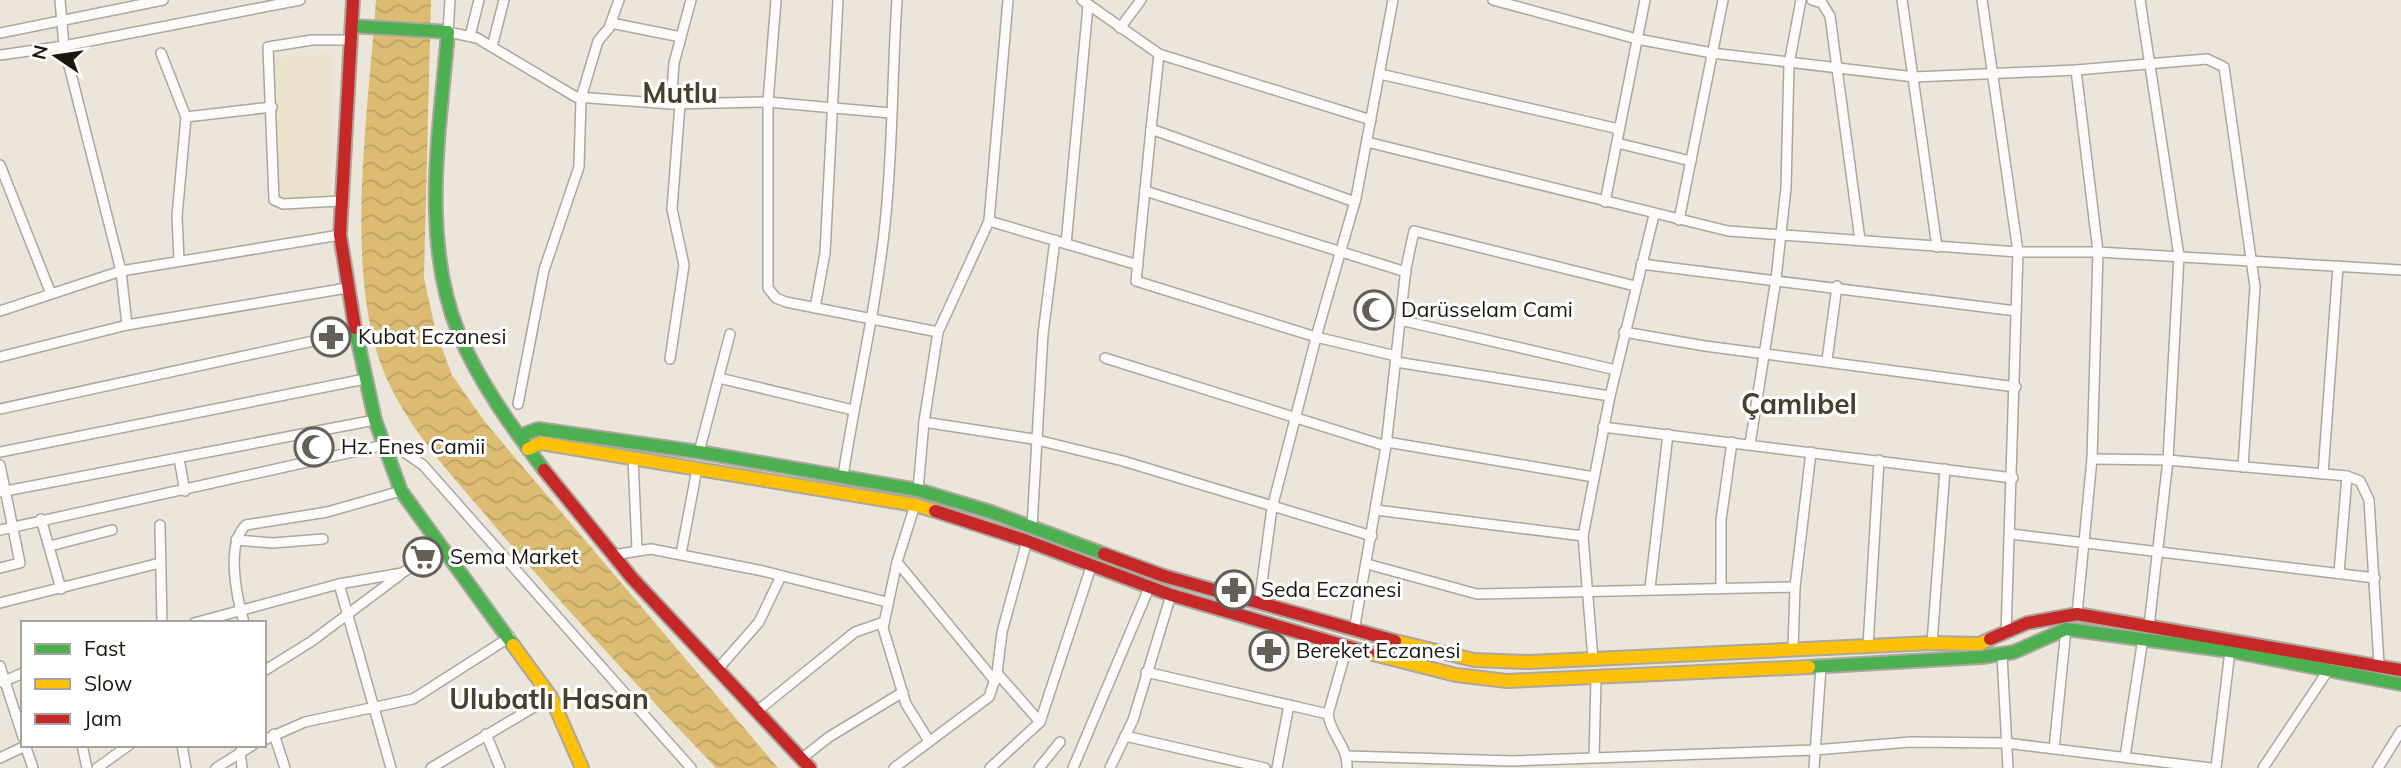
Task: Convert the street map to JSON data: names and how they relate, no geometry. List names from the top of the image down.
{
  "districts": ["Mutlu", "Çamlıbel", "Ulubatlı Hasan"],
  "places": {
    "mosque": ["Darüsselam Cami", "Hz. Enes Camii"],
    "pharmacy": ["Kubat Eczanesi", "Seda Eczanesi", "Bereket Eczanesi"],
    "supermarket": ["Sema Market"]
  },
  "legend": ["Fast", "Slow", "Jam"],
  "north": "left"
}
